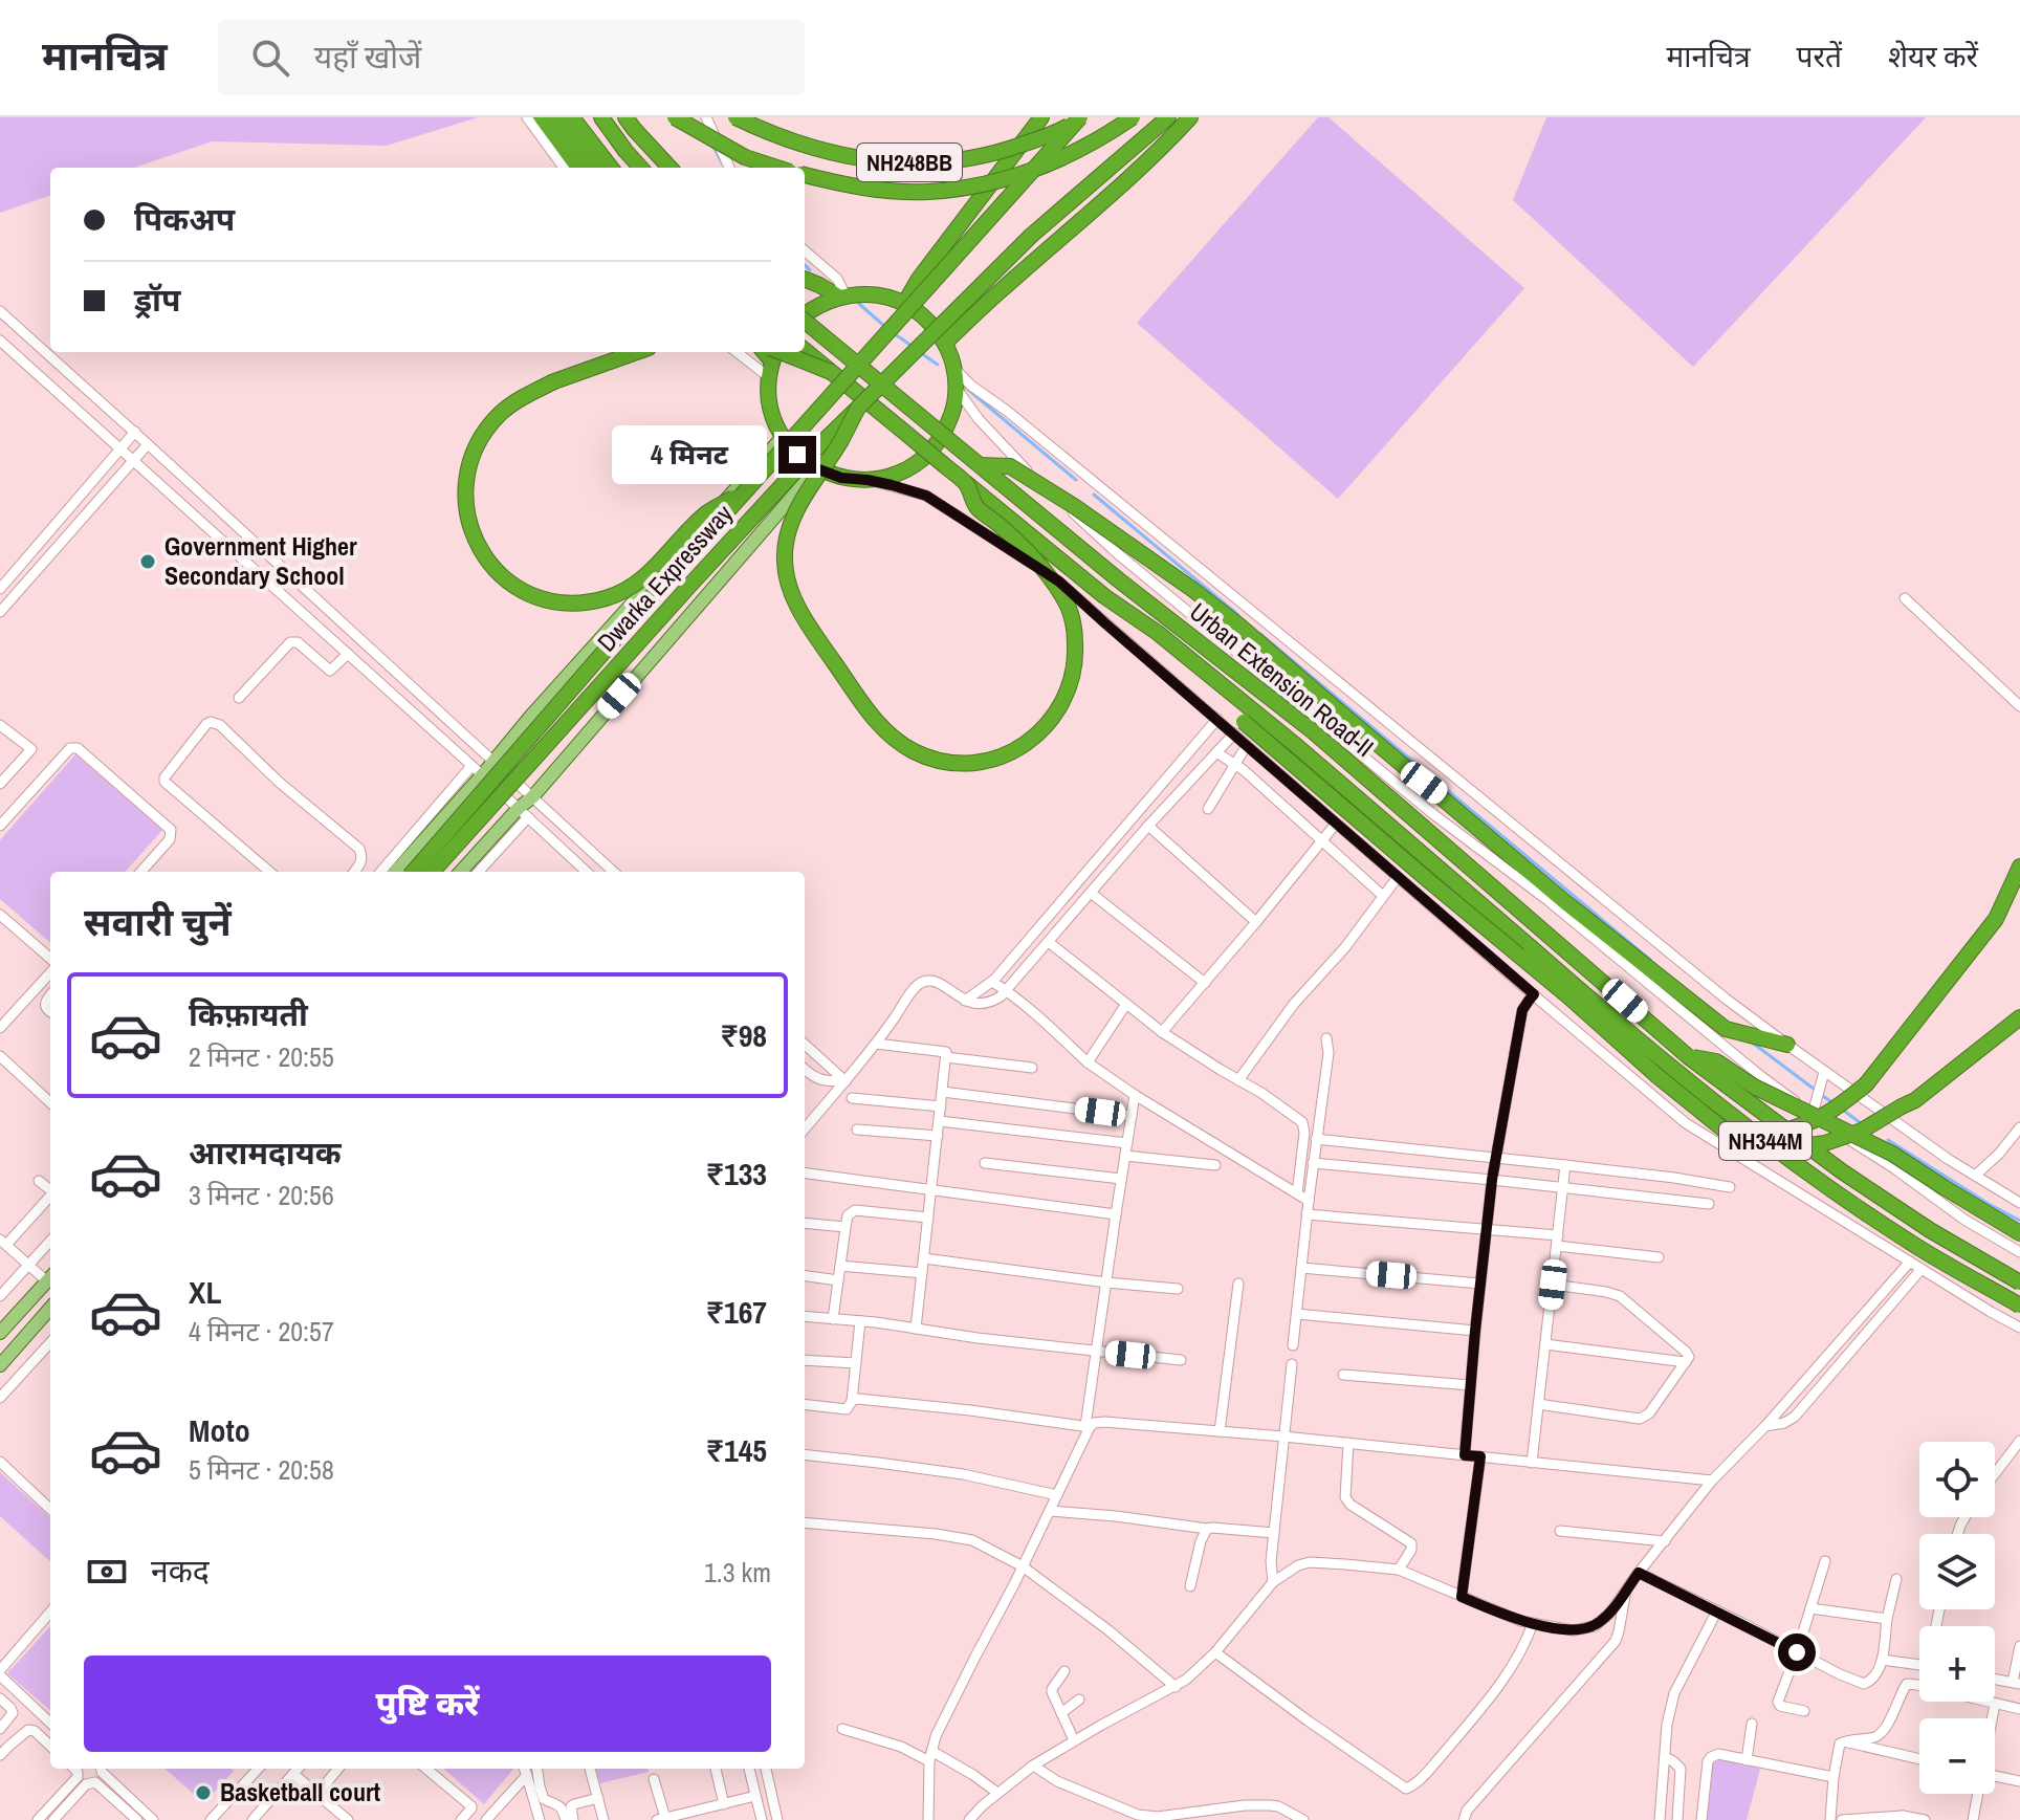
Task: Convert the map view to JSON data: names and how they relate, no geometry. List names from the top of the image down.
{
  "streets": {
    "highway": [
      "NH248BB",
      "Dwarka Expressway",
      "Urban Extension Road-II",
      "NH344M"
    ]
  },
  "places": ["Government Higher Secondary School", "Basketball court"],
  "page": {
    "header": "मानचित्र",
    "search": "यहाँ खोजें",
    "nav": ["मानचित्र", "परतें", "शेयर करें"],
    "banner": ["पिकअप", "ड्रॉप"],
    "bubble": "4 मिनट",
    "heading": "सवारी चुनें",
    "list": [
      {
        "name": "किफ़ायती",
        "note": "2 मिनट · 20:55",
        "value": "₹98"
      },
      {
        "name": "आरामदायक",
        "note": "3 मिनट · 20:56",
        "value": "₹133"
      },
      {
        "name": "XL",
        "note": "4 मिनट · 20:57",
        "value": "₹167"
      },
      {
        "name": "Moto",
        "note": "5 मिनट · 20:58",
        "value": "₹145"
      }
    ],
    "map_buttons": ["+", "−"],
    "pay": ["नकद", "1.3 km"],
    "buttons": "पुष्टि करें"
  }
}
